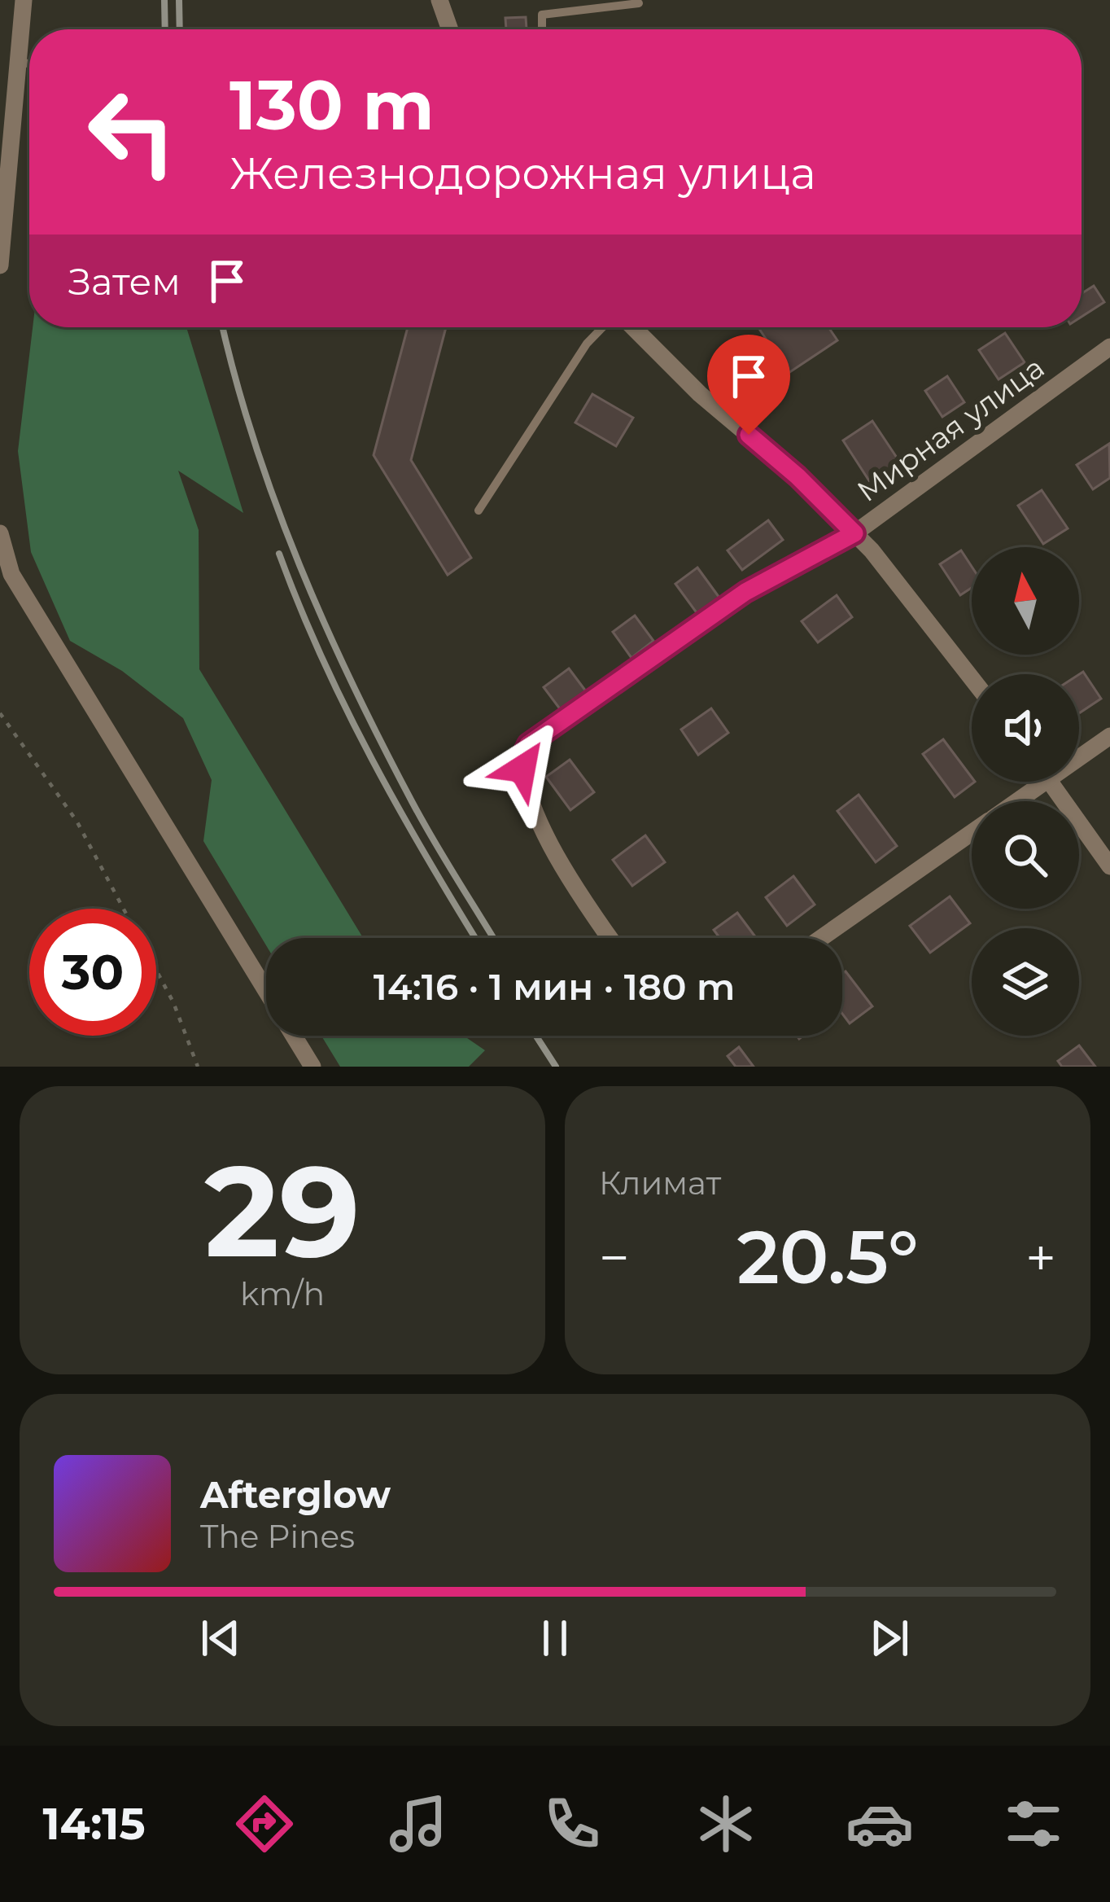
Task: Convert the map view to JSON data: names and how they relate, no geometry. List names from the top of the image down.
{
  "streets": {
    "street": ["Мирная улица"]
  },
  "north": "top",
  "page": {
    "turn": ["130 m", "Железнодорожная улица"],
    "then": "Затем",
    "limit": "30",
    "trip": "14:16 · 1 мин · 180 m",
    "tile": [
      ["29", "km/h"],
      "Климат"
    ],
    "heat": ["−", "20.5°", "+"],
    "song": ["Afterglow", "The Pines"],
    "tabs": "14:15"
  }
}
